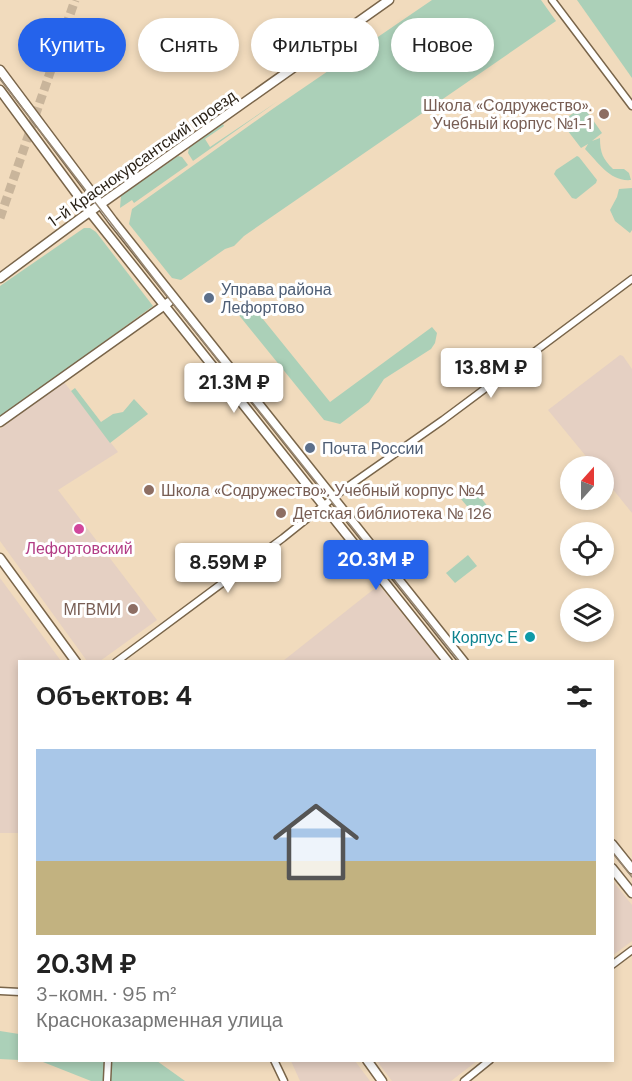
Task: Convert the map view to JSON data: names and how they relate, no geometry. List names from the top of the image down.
{
  "streets": {
    "main road": ["1-й Краснокурсантский проезд"]
  },
  "places": [
    "Школа «Содружество». Учебный корпус №1-1",
    "Управа района Лефортово",
    "Почта России",
    "Школа «Содружество». Учебный корпус №4",
    "Детская библиотека № 126",
    "Лефортовский",
    "МГВМИ",
    "Корпус Е"
  ],
  "north": "top",
  "page": {
    "chip": [
      "Купить",
      "Снять",
      "Фильтры",
      "Новое"
    ],
    "price": [
      "13.8M ₽",
      "21.3M ₽",
      "20.3M ₽",
      "8.59M ₽"
    ],
    "heading": "Объектов: 4",
    "list": [
      {
        "name": "20.3M ₽",
        "note": "3-комн. · 95 m² · Красноказарменная улица"
      }
    ]
  }
}
